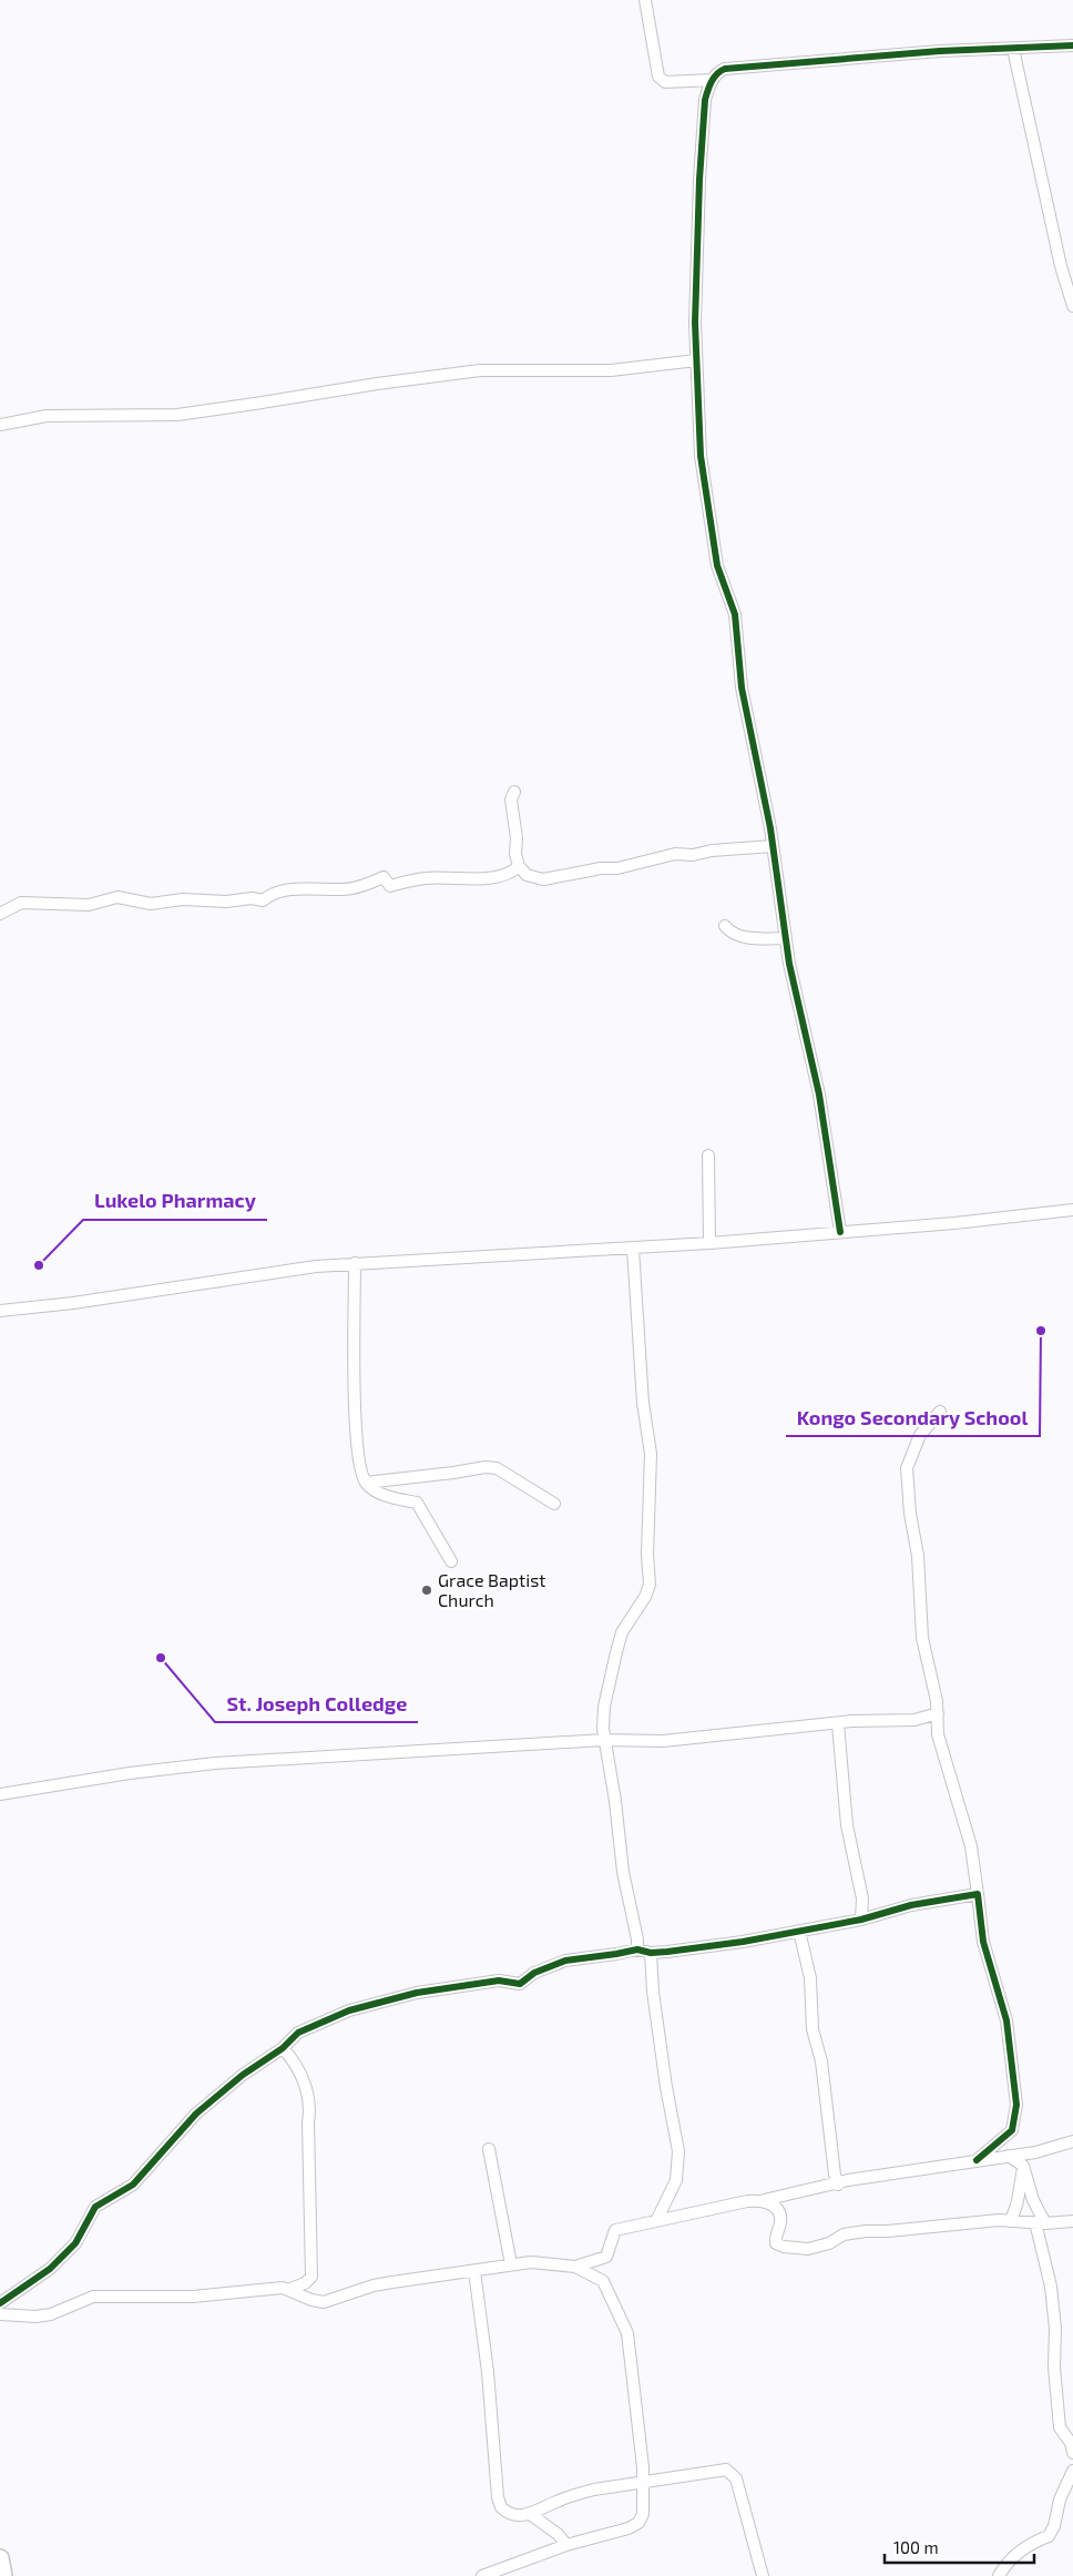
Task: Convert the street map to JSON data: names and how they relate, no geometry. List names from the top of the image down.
{
  "places": [
    "Lukelo Pharmacy",
    "Kongo Secondary School",
    "Grace Baptist Church",
    "St. Joseph Colledge"
  ],
  "scale_bar": "100 m"
}
